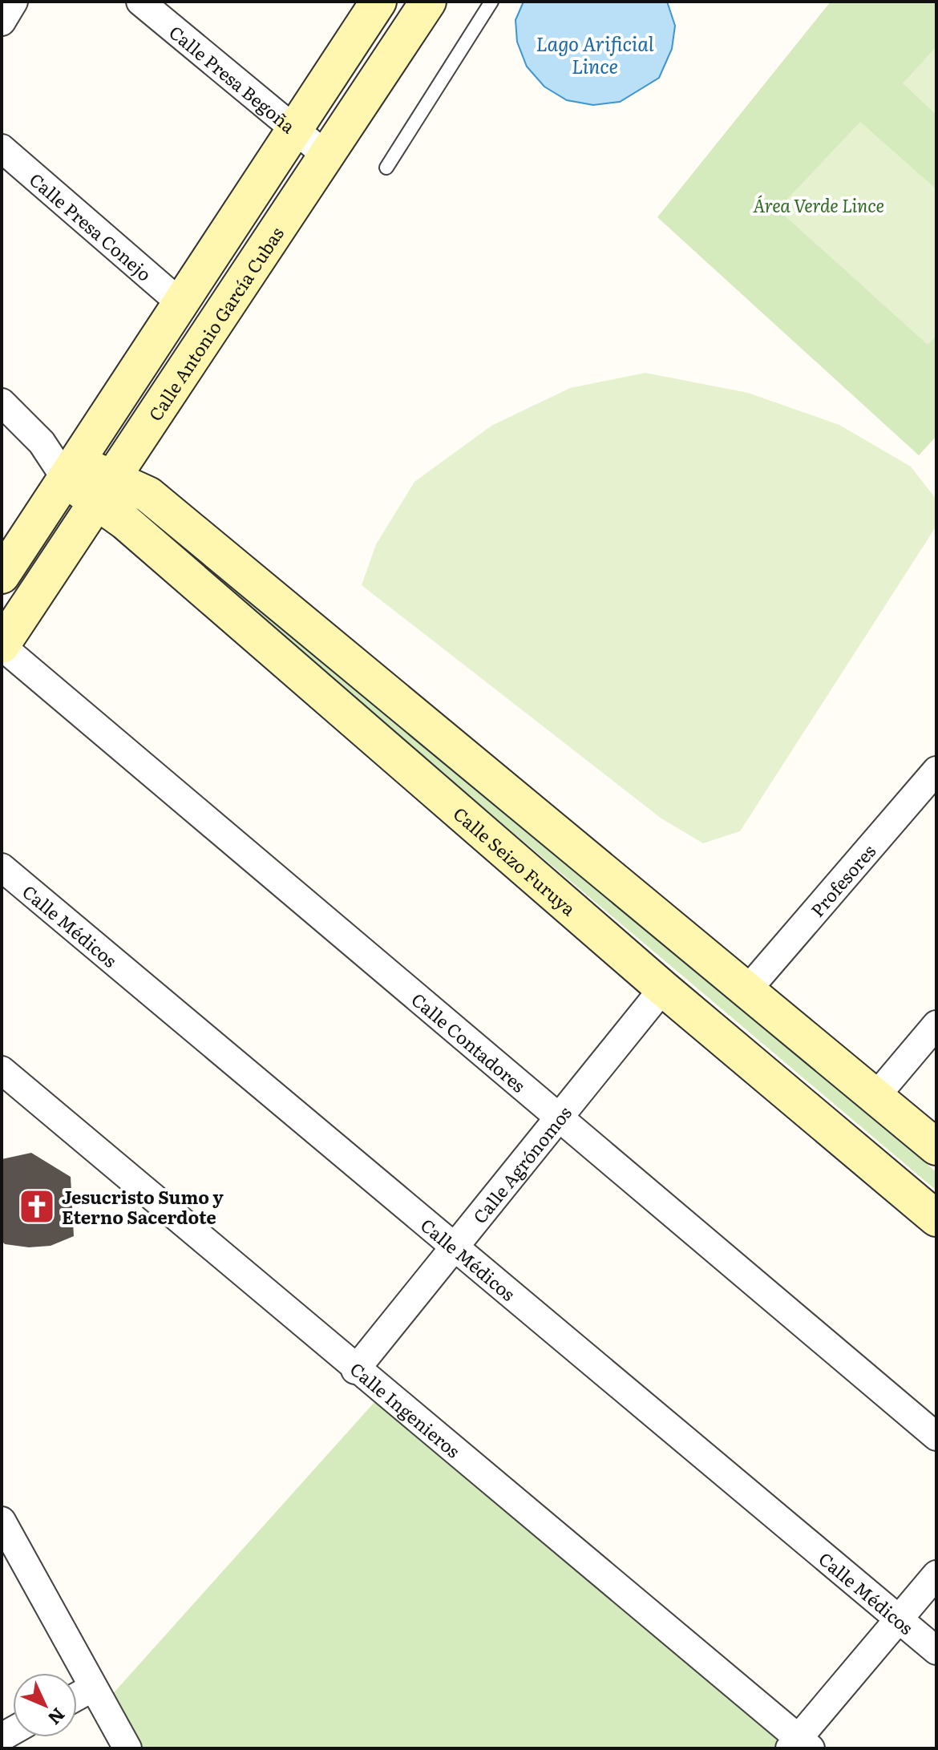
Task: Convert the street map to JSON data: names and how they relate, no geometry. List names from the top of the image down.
{
  "streets": {
    "street": [
      "Calle Presa Begoña",
      "Calle Presa Conejo",
      "Calle Antonio García Cubas",
      "Calle Seizo Furuya",
      "Profesores",
      "Calle Médicos",
      "Calle Contadores",
      "Calle Agrónomos",
      "Calle Ingenieros"
    ]
  },
  "crossings": [
    ["Calle Presa Begoña", "Calle Antonio García Cubas"],
    ["Calle Presa Conejo", "Calle Antonio García Cubas"],
    ["Calle Antonio García Cubas", "Calle Seizo Furuya"],
    ["Calle Antonio García Cubas", "Calle Contadores"],
    ["Calle Seizo Furuya", "Calle Agrónomos"],
    ["Calle Médicos", "Calle Agrónomos"],
    ["Calle Contadores", "Calle Agrónomos"],
    ["Calle Agrónomos", "Calle Ingenieros"]
  ],
  "water": ["Lago Arificial Lince"],
  "parks": ["Área Verde Lince"],
  "places": {
    "church": ["Jesucristo Sumo y Eterno Sacerdote"]
  },
  "north": "bottom right"
}
